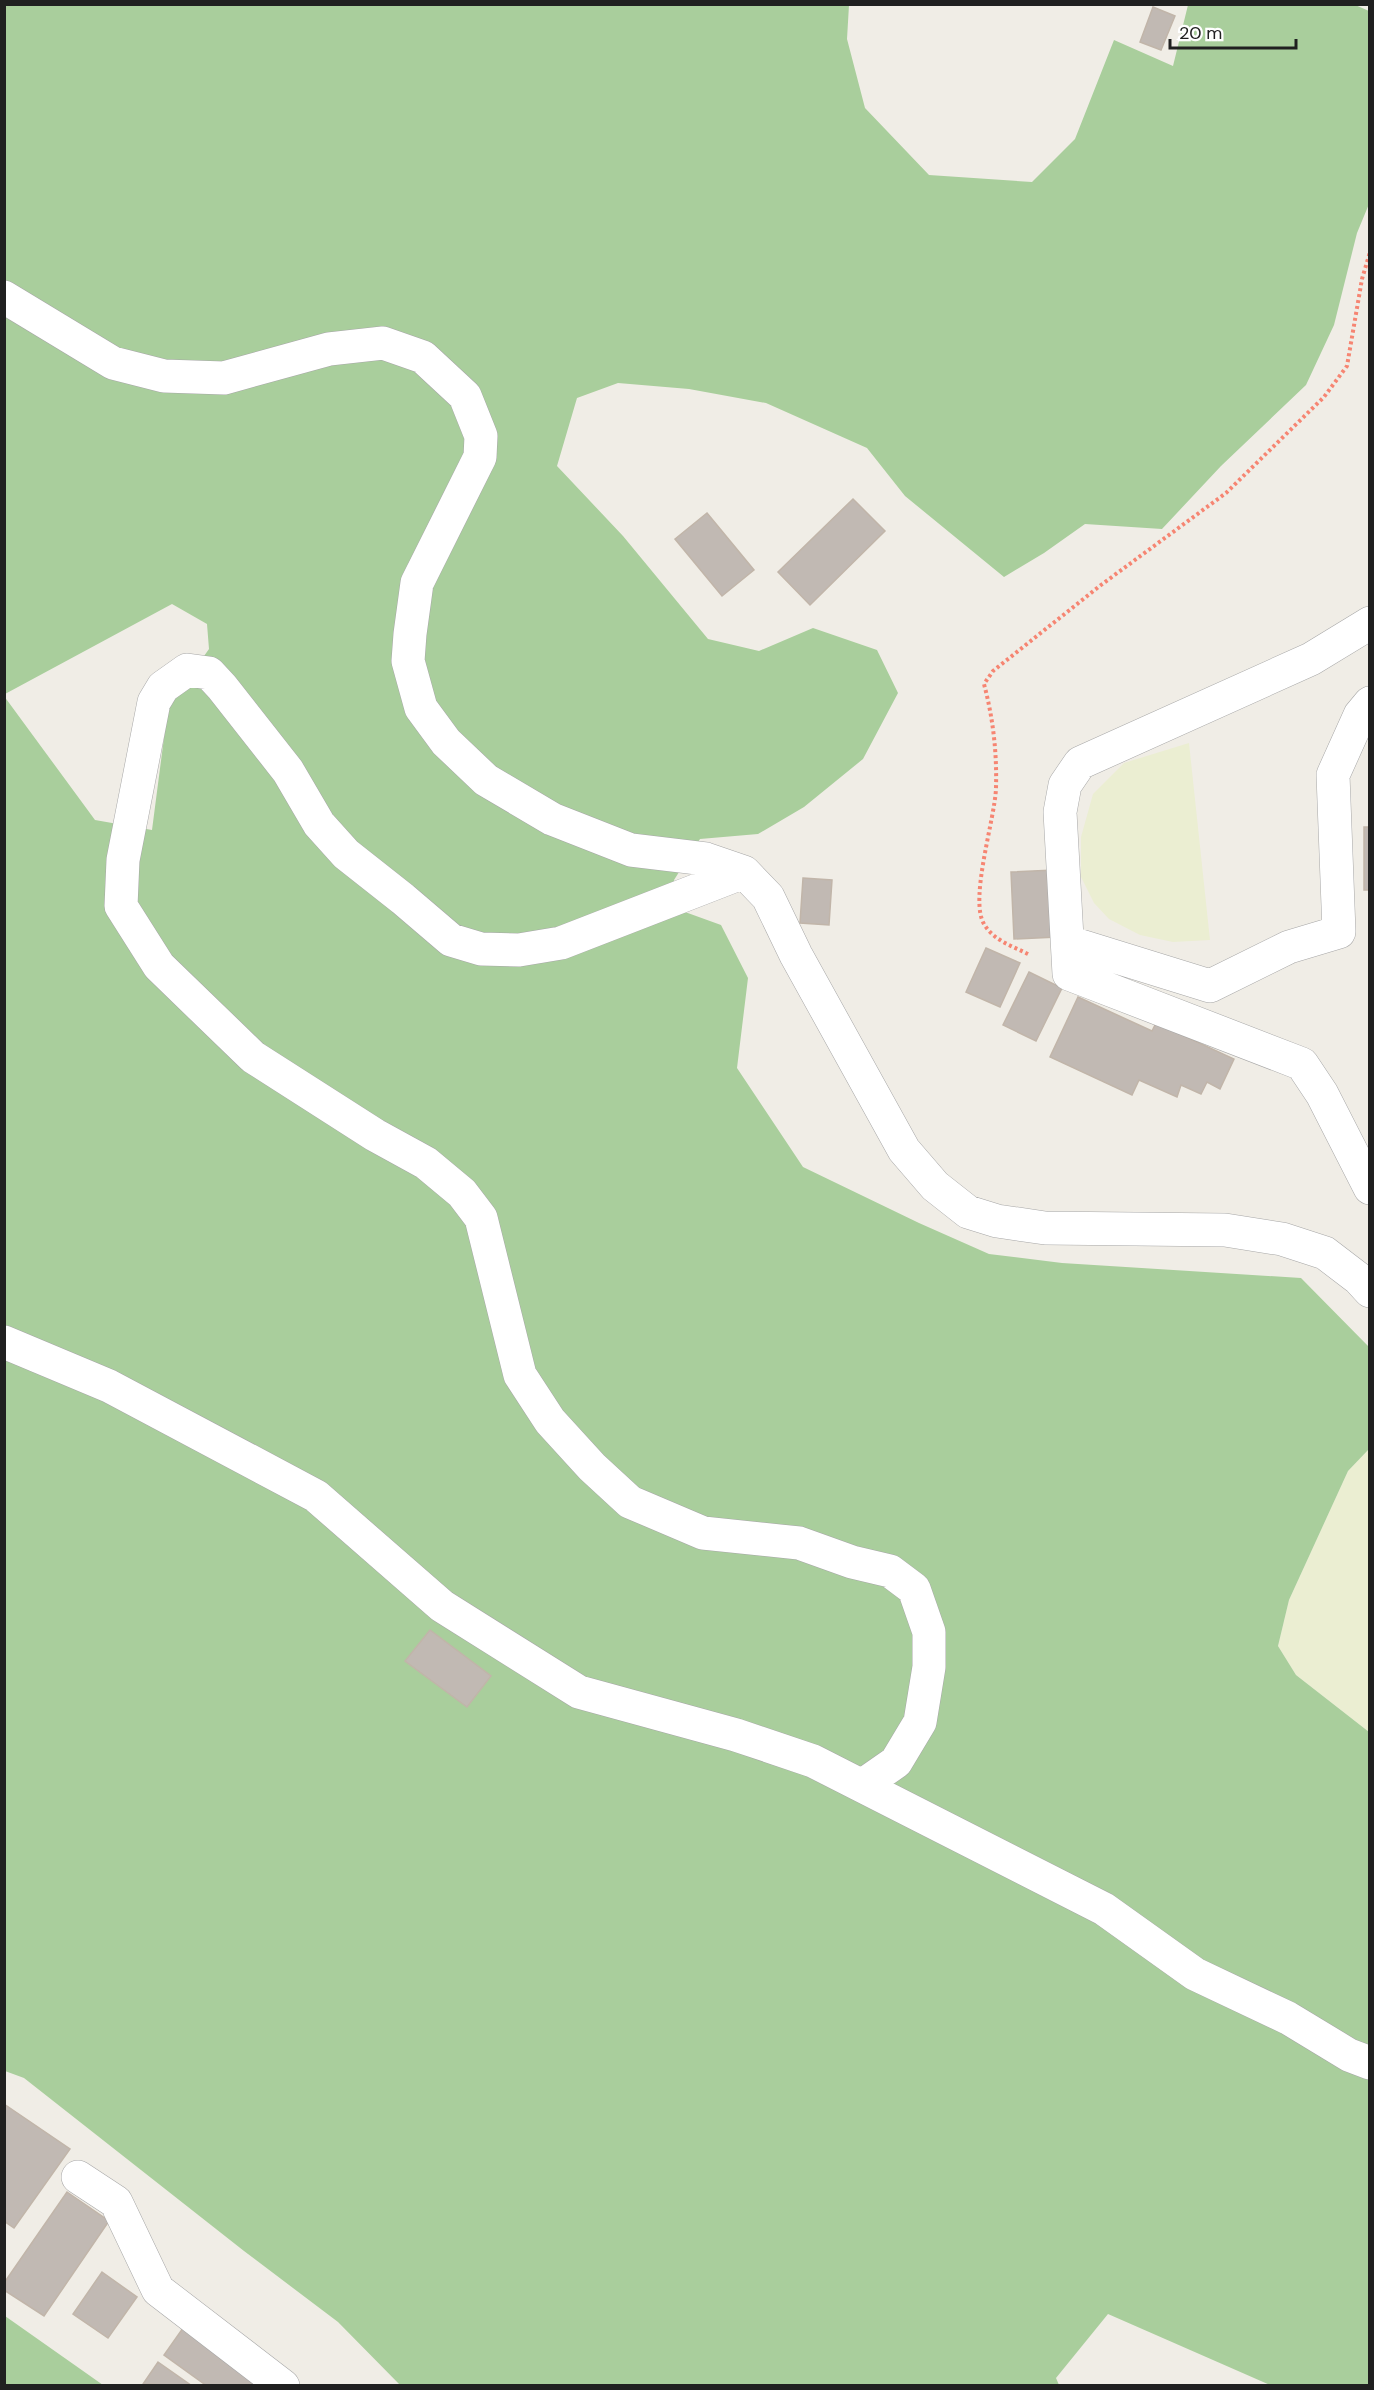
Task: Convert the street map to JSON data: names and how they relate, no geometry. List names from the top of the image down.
{
  "scale_bar": "20 m"
}
